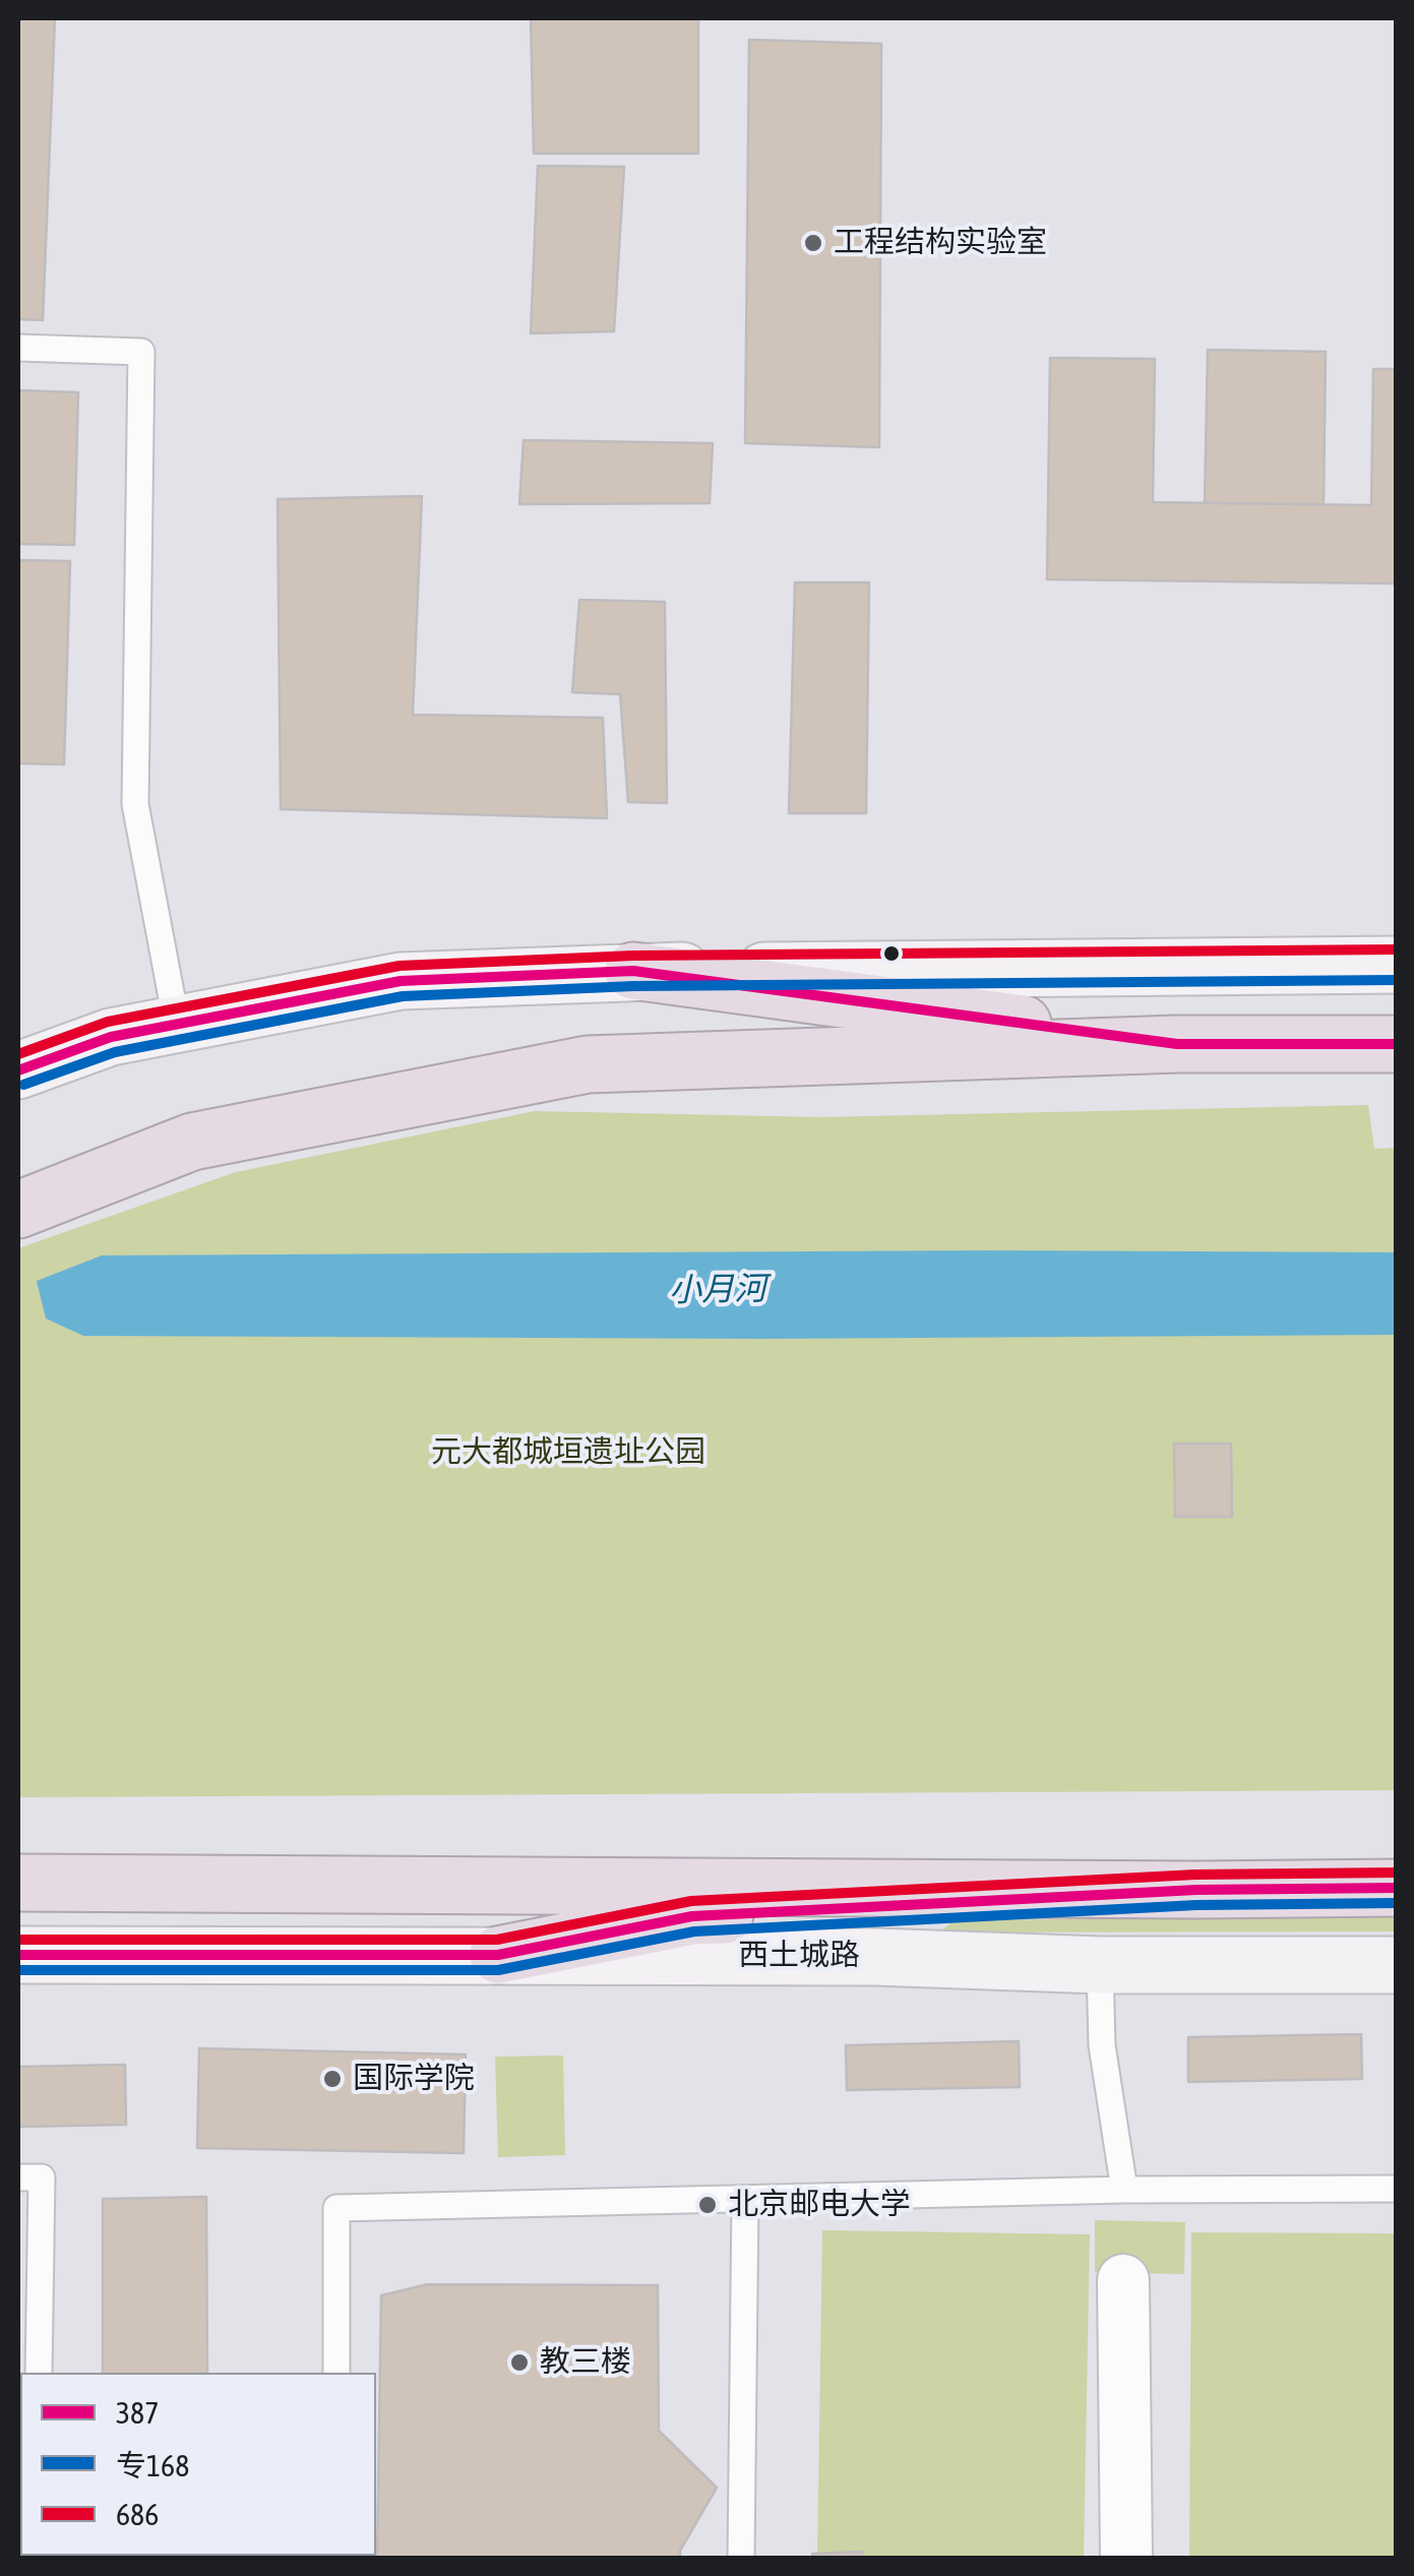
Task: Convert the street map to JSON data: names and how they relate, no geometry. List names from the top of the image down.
{
  "streets": {
    "street": ["西土城路"]
  },
  "water": ["小月河"],
  "parks": ["元大都城垣遗址公园"],
  "places": [
    "工程结构实验室",
    "国际学院",
    "北京邮电大学",
    "教三楼"
  ],
  "lines": ["transit line 686", "transit line 387", "transit line 专168"],
  "legend": ["387", "专168", "686"]
}
